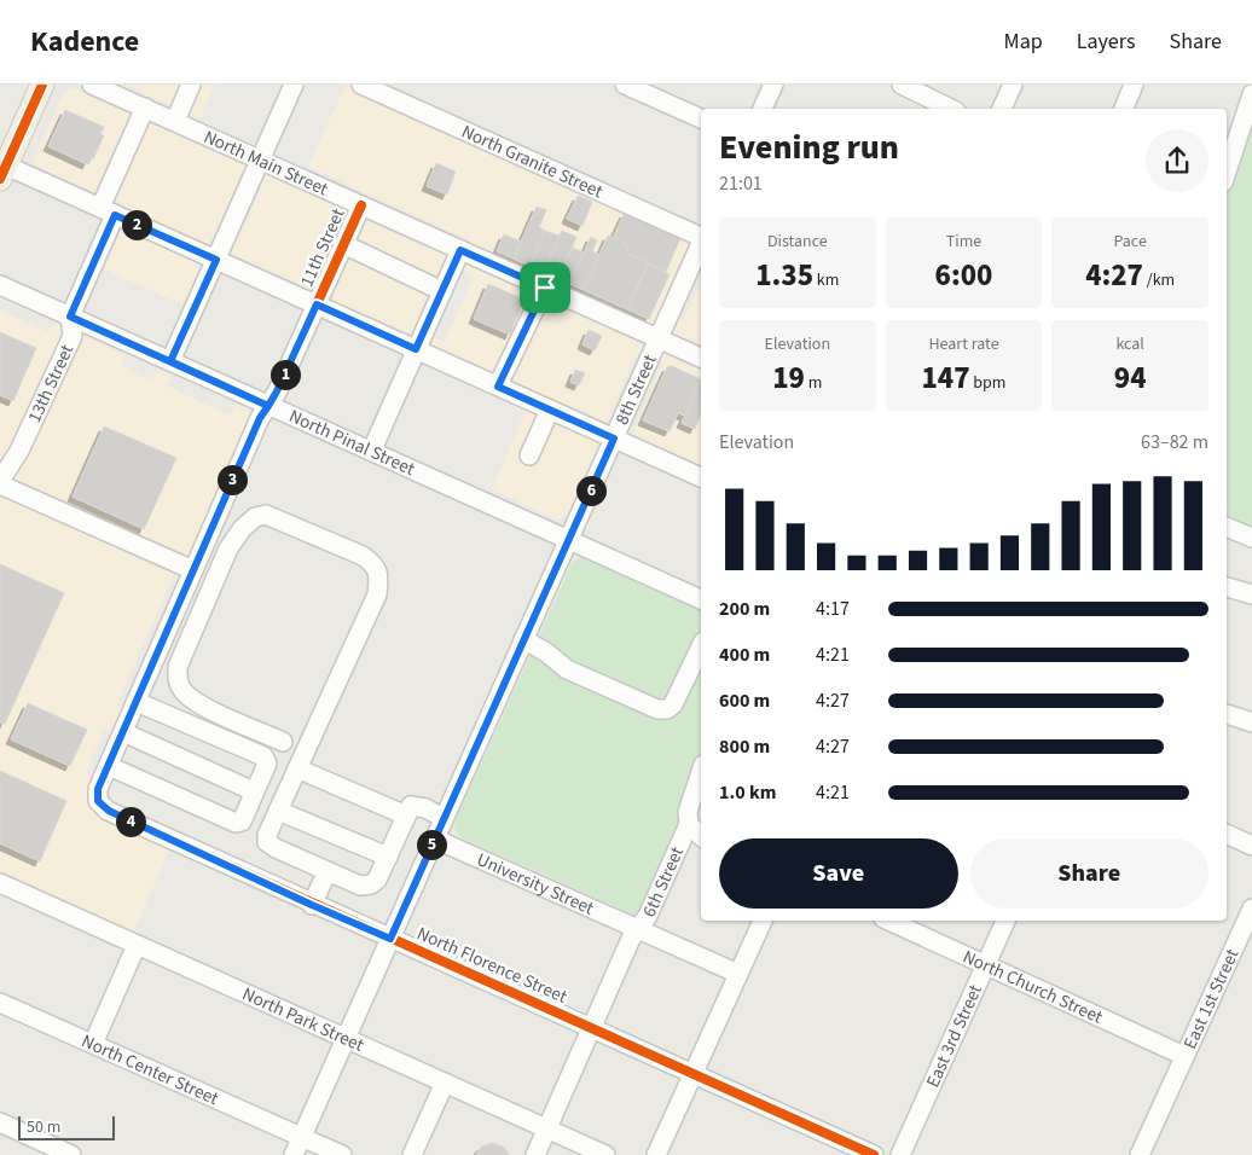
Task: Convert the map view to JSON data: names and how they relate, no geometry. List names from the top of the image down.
{
  "streets": {
    "street": [
      "North Main Street",
      "North Granite Street",
      "11th Street",
      "13th Street",
      "8th Street",
      "North Pinal Street",
      "6th Street",
      "University Street",
      "North Florence Street",
      "North Church Street",
      "East 1st Street",
      "North Park Street",
      "East 3rd Street",
      "North Center Street"
    ]
  },
  "crossings": [
    ["North Main Street", "11th Street"],
    ["North Main Street", "13th Street"],
    ["North Main Street", "8th Street"],
    ["11th Street", "North Pinal Street"],
    ["11th Street", "North Florence Street"],
    ["13th Street", "North Pinal Street"],
    ["8th Street", "North Pinal Street"],
    ["8th Street", "University Street"],
    ["8th Street", "North Florence Street"],
    ["8th Street", "North Park Street"],
    ["8th Street", "North Center Street"],
    ["6th Street", "University Street"],
    ["6th Street", "North Florence Street"],
    ["6th Street", "North Park Street"],
    ["North Church Street", "East 1st Street"],
    ["North Church Street", "East 3rd Street"]
  ],
  "scale_bar": "50 m",
  "page": {
    "header": "Kadence",
    "nav": ["Map", "Layers", "Share"],
    "heading": ["Evening run", "21:01"],
    "pins": [
      "2",
      "1",
      "3",
      "6",
      "4",
      "5"
    ],
    "stats": [
      ["Distance", "1.35 km"],
      ["Time", "6:00"],
      ["Pace", "4:27 /km"],
      ["Elevation", "19 m"],
      ["Heart rate", "147 bpm"],
      ["kcal", "94"]
    ],
    "chart": ["Elevation", "63–82 m"],
    "list": [
      {
        "name": "200 m",
        "note": "4:17"
      },
      {
        "name": "400 m",
        "note": "4:21"
      },
      {
        "name": "600 m",
        "note": "4:27"
      },
      {
        "name": "800 m",
        "note": "4:27"
      },
      {
        "name": "1.0 km",
        "note": "4:21"
      }
    ],
    "buttons": ["Save", "Share"],
    "scale": "50 m"
  }
}
